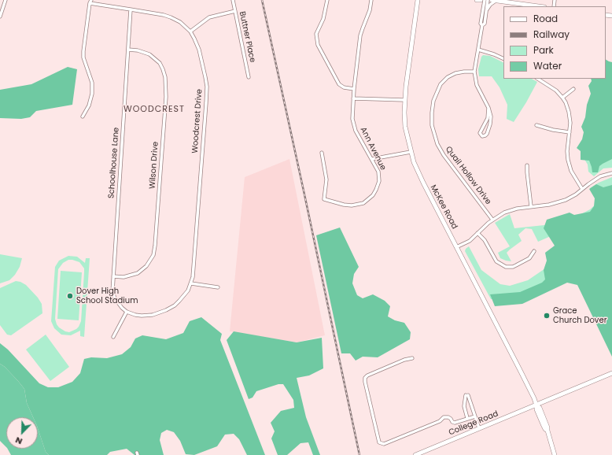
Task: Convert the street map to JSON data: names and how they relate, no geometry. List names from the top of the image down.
{
  "streets": {
    "main road": ["McKee Road", "College Road"],
    "street": [
      "Buttner Place",
      "Woodcrest Drive",
      "Ann Avenue",
      "Schoolhouse Lane",
      "Wilson Drive",
      "Quail Hollow Drive"
    ]
  },
  "crossings": [
    ["Woodcrest Drive", "Schoolhouse Lane"],
    ["Schoolhouse Lane", "Wilson Drive"],
    ["McKee Road", "College Road"]
  ],
  "districts": ["WOODCREST"],
  "places": ["Dover High School Stadium", "Grace Church Dover"],
  "legend": [
    "Road",
    "Railway",
    "Park",
    "Water"
  ],
  "north": "bottom left"
}
